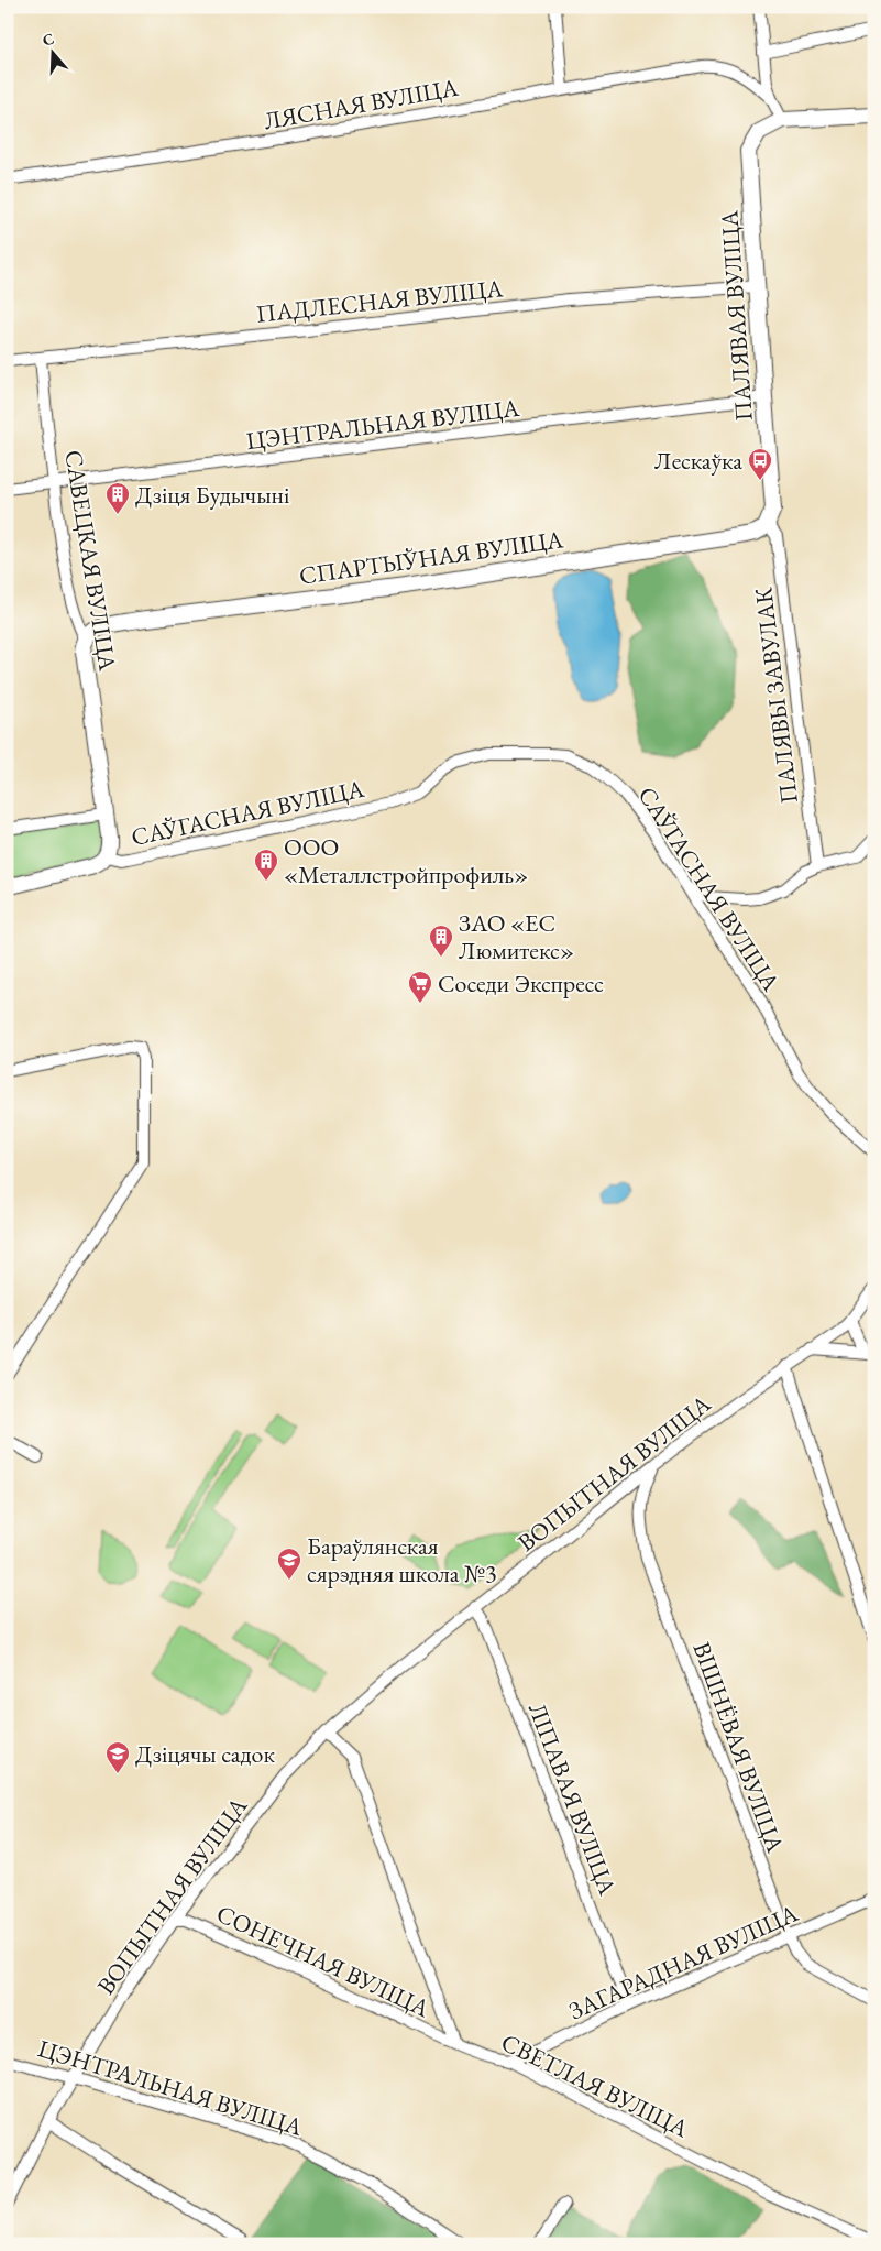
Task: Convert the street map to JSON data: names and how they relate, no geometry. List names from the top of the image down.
{
  "streets": {
    "main road": ["ПАЛЯВАЯ ВУЛІЦА", "СПАРТЫЎНАЯ ВУЛІЦА", "САВЕЦКАЯ ВУЛІЦА"],
    "street": [
      "ЛЯСНАЯ ВУЛІЦА",
      "ПАДЛЕСНАЯ ВУЛІЦА",
      "ЦЭНТРАЛЬНАЯ ВУЛІЦА",
      "ПАЛЯВЫ ЗАВУЛАК",
      "САЎГАСНАЯ ВУЛІЦА",
      "ВОПЫТНАЯ ВУЛІЦА",
      "ВІШНЁВАЯ ВУЛІЦА",
      "ЛІПАВАЯ ВУЛІЦА",
      "СОНЕЧНАЯ ВУЛІЦА",
      "ЗАГАРАДНАЯ ВУЛІЦА",
      "СВЕТЛАЯ ВУЛІЦА"
    ]
  },
  "crossings": [
    ["ПАДЛЕСНАЯ ВУЛІЦА", "ПАЛЯВАЯ ВУЛІЦА"],
    ["ПАДЛЕСНАЯ ВУЛІЦА", "САВЕЦКАЯ ВУЛІЦА"],
    ["ПАЛЯВАЯ ВУЛІЦА", "ЦЭНТРАЛЬНАЯ ВУЛІЦА"],
    ["ПАЛЯВАЯ ВУЛІЦА", "СПАРТЫЎНАЯ ВУЛІЦА"],
    ["ПАЛЯВАЯ ВУЛІЦА", "ПАЛЯВЫ ЗАВУЛАК"],
    ["ЦЭНТРАЛЬНАЯ ВУЛІЦА", "САВЕЦКАЯ ВУЛІЦА"],
    ["ЦЭНТРАЛЬНАЯ ВУЛІЦА", "ВОПЫТНАЯ ВУЛІЦА"],
    ["СПАРТЫЎНАЯ ВУЛІЦА", "САВЕЦКАЯ ВУЛІЦА"],
    ["СПАРТЫЎНАЯ ВУЛІЦА", "ПАЛЯВЫ ЗАВУЛАК"],
    ["САВЕЦКАЯ ВУЛІЦА", "САЎГАСНАЯ ВУЛІЦА"],
    ["ВОПЫТНАЯ ВУЛІЦА", "ВІШНЁВАЯ ВУЛІЦА"],
    ["ВОПЫТНАЯ ВУЛІЦА", "ЛІПАВАЯ ВУЛІЦА"],
    ["ВОПЫТНАЯ ВУЛІЦА", "СОНЕЧНАЯ ВУЛІЦА"],
    ["ВІШНЁВАЯ ВУЛІЦА", "ЗАГАРАДНАЯ ВУЛІЦА"],
    ["ЛІПАВАЯ ВУЛІЦА", "ЗАГАРАДНАЯ ВУЛІЦА"],
    ["СОНЕЧНАЯ ВУЛІЦА", "СВЕТЛАЯ ВУЛІЦА"],
    ["ЗАГАРАДНАЯ ВУЛІЦА", "СВЕТЛАЯ ВУЛІЦА"]
  ],
  "places": {
    "bus stop": ["Лескаўка"],
    "building": ["Дзіця Будычыні", "ООО «Металлстройпрофиль»", "ЗАО «ЕС Люмитекс»"],
    "supermarket": ["Соседи Экспресс"],
    "school or university": ["Бараўлянская сярэдняя школа №3", "Дзіцячы садок"]
  },
  "north": "top"
}
